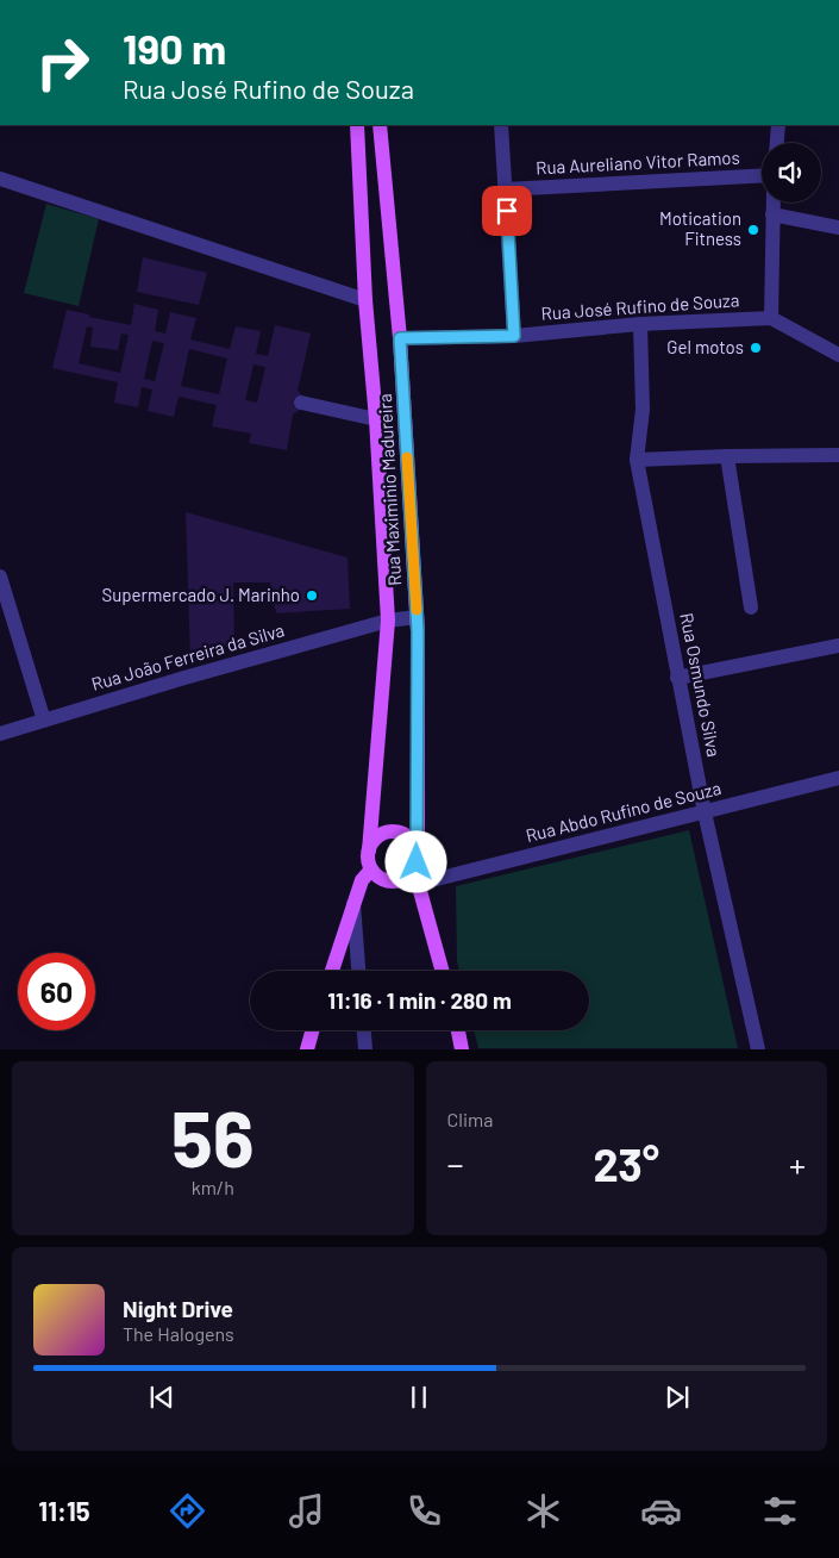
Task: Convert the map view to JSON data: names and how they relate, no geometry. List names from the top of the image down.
{
  "streets": {
    "main road": ["Rua Maximinio Madureira"],
    "street": [
      "Rua Aureliano Vitor Ramos",
      "Rua José Rufino de Souza",
      "Rua João Ferreira da Silva",
      "Rua Osmundo Silva",
      "Rua Abdo Rufino de Souza"
    ]
  },
  "crossings": [
    ["Rua José Rufino de Souza", "Rua Maximinio Madureira"],
    ["Rua José Rufino de Souza", "Rua Osmundo Silva"],
    ["Rua Maximinio Madureira", "Rua João Ferreira da Silva"],
    ["Rua Maximinio Madureira", "Rua Abdo Rufino de Souza"],
    ["Rua Osmundo Silva", "Rua Abdo Rufino de Souza"]
  ],
  "places": ["Motication Fitness", "Gel motos", "Supermercado J. Marinho"],
  "page": {
    "turn": ["190 m", "Rua José Rufino de Souza"],
    "limit": "60",
    "trip": "11:16 · 1 min · 280 m",
    "tile": [
      ["56", "km/h"],
      "Clima"
    ],
    "heat": ["−", "23°", "+"],
    "song": ["Night Drive", "The Halogens"],
    "tabs": "11:15"
  }
}
